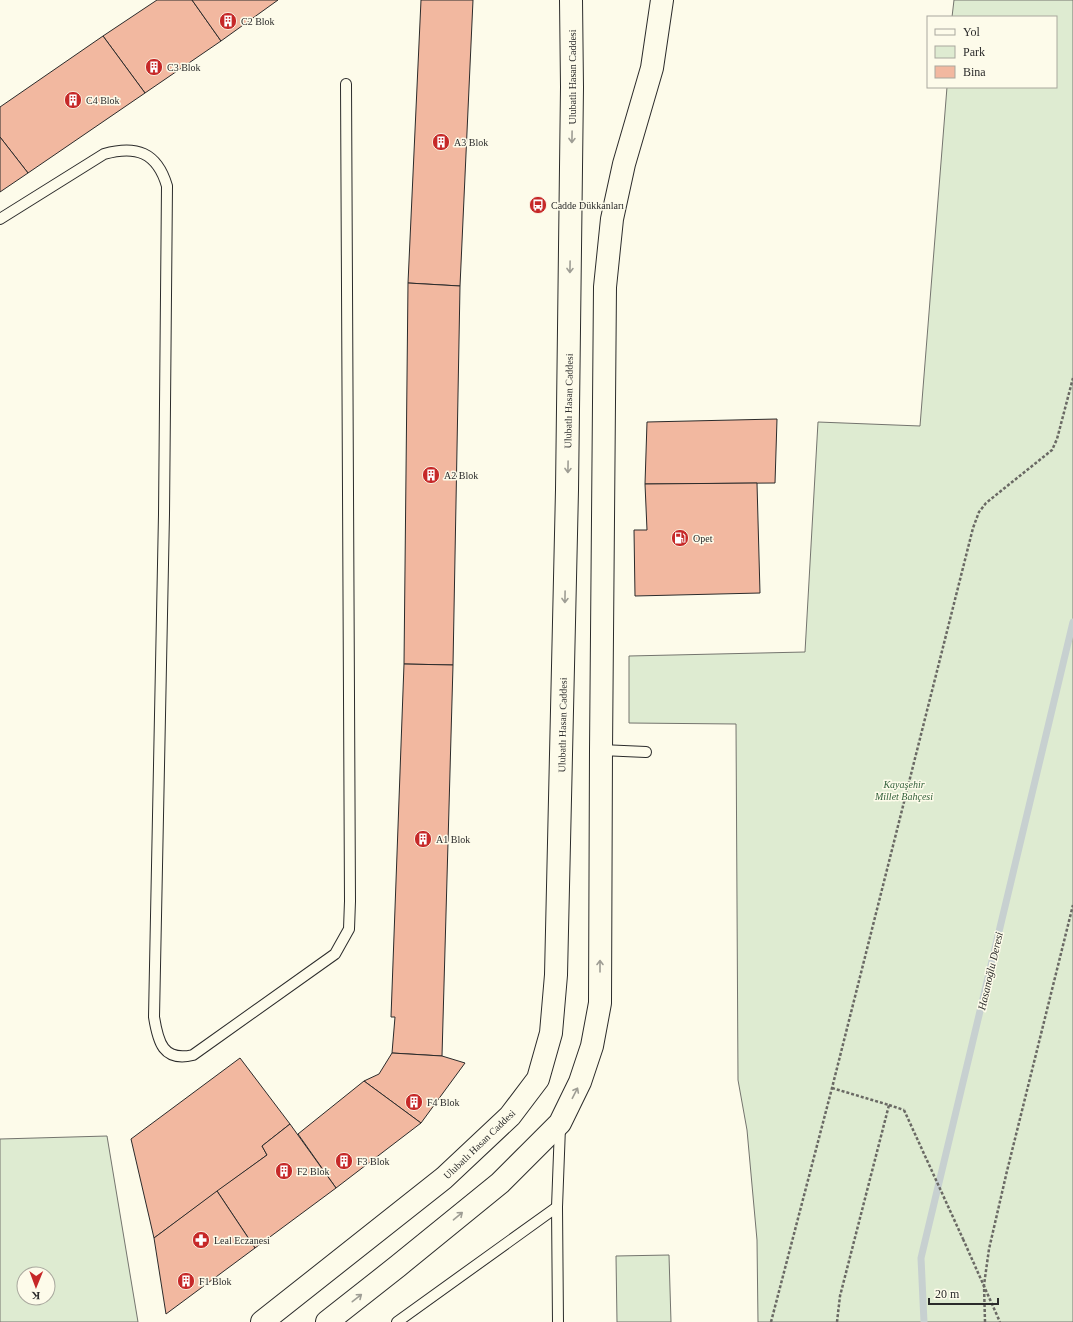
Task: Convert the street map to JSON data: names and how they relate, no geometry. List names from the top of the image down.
{
  "streets": {
    "main road": ["Ulubatlı Hasan Caddesi"]
  },
  "water": ["Hasanoğlu Deresi"],
  "parks": ["Kayaşehir Millet Bahçesi"],
  "places": {
    "building": [
      "C2 Blok",
      "C3 Blok",
      "C4 Blok",
      "A3 Blok",
      "A2 Blok",
      "A1 Blok",
      "F4 Blok",
      "F3 Blok",
      "F2 Blok",
      "F1 Blok"
    ],
    "bus stop": ["Cadde Dükkanları"],
    "fuel station": ["Opet"],
    "pharmacy": ["Leal Eczanesi"]
  },
  "legend": ["Yol", "Park", "Bina"],
  "scale_bar": "20 m",
  "north": "bottom"
}
